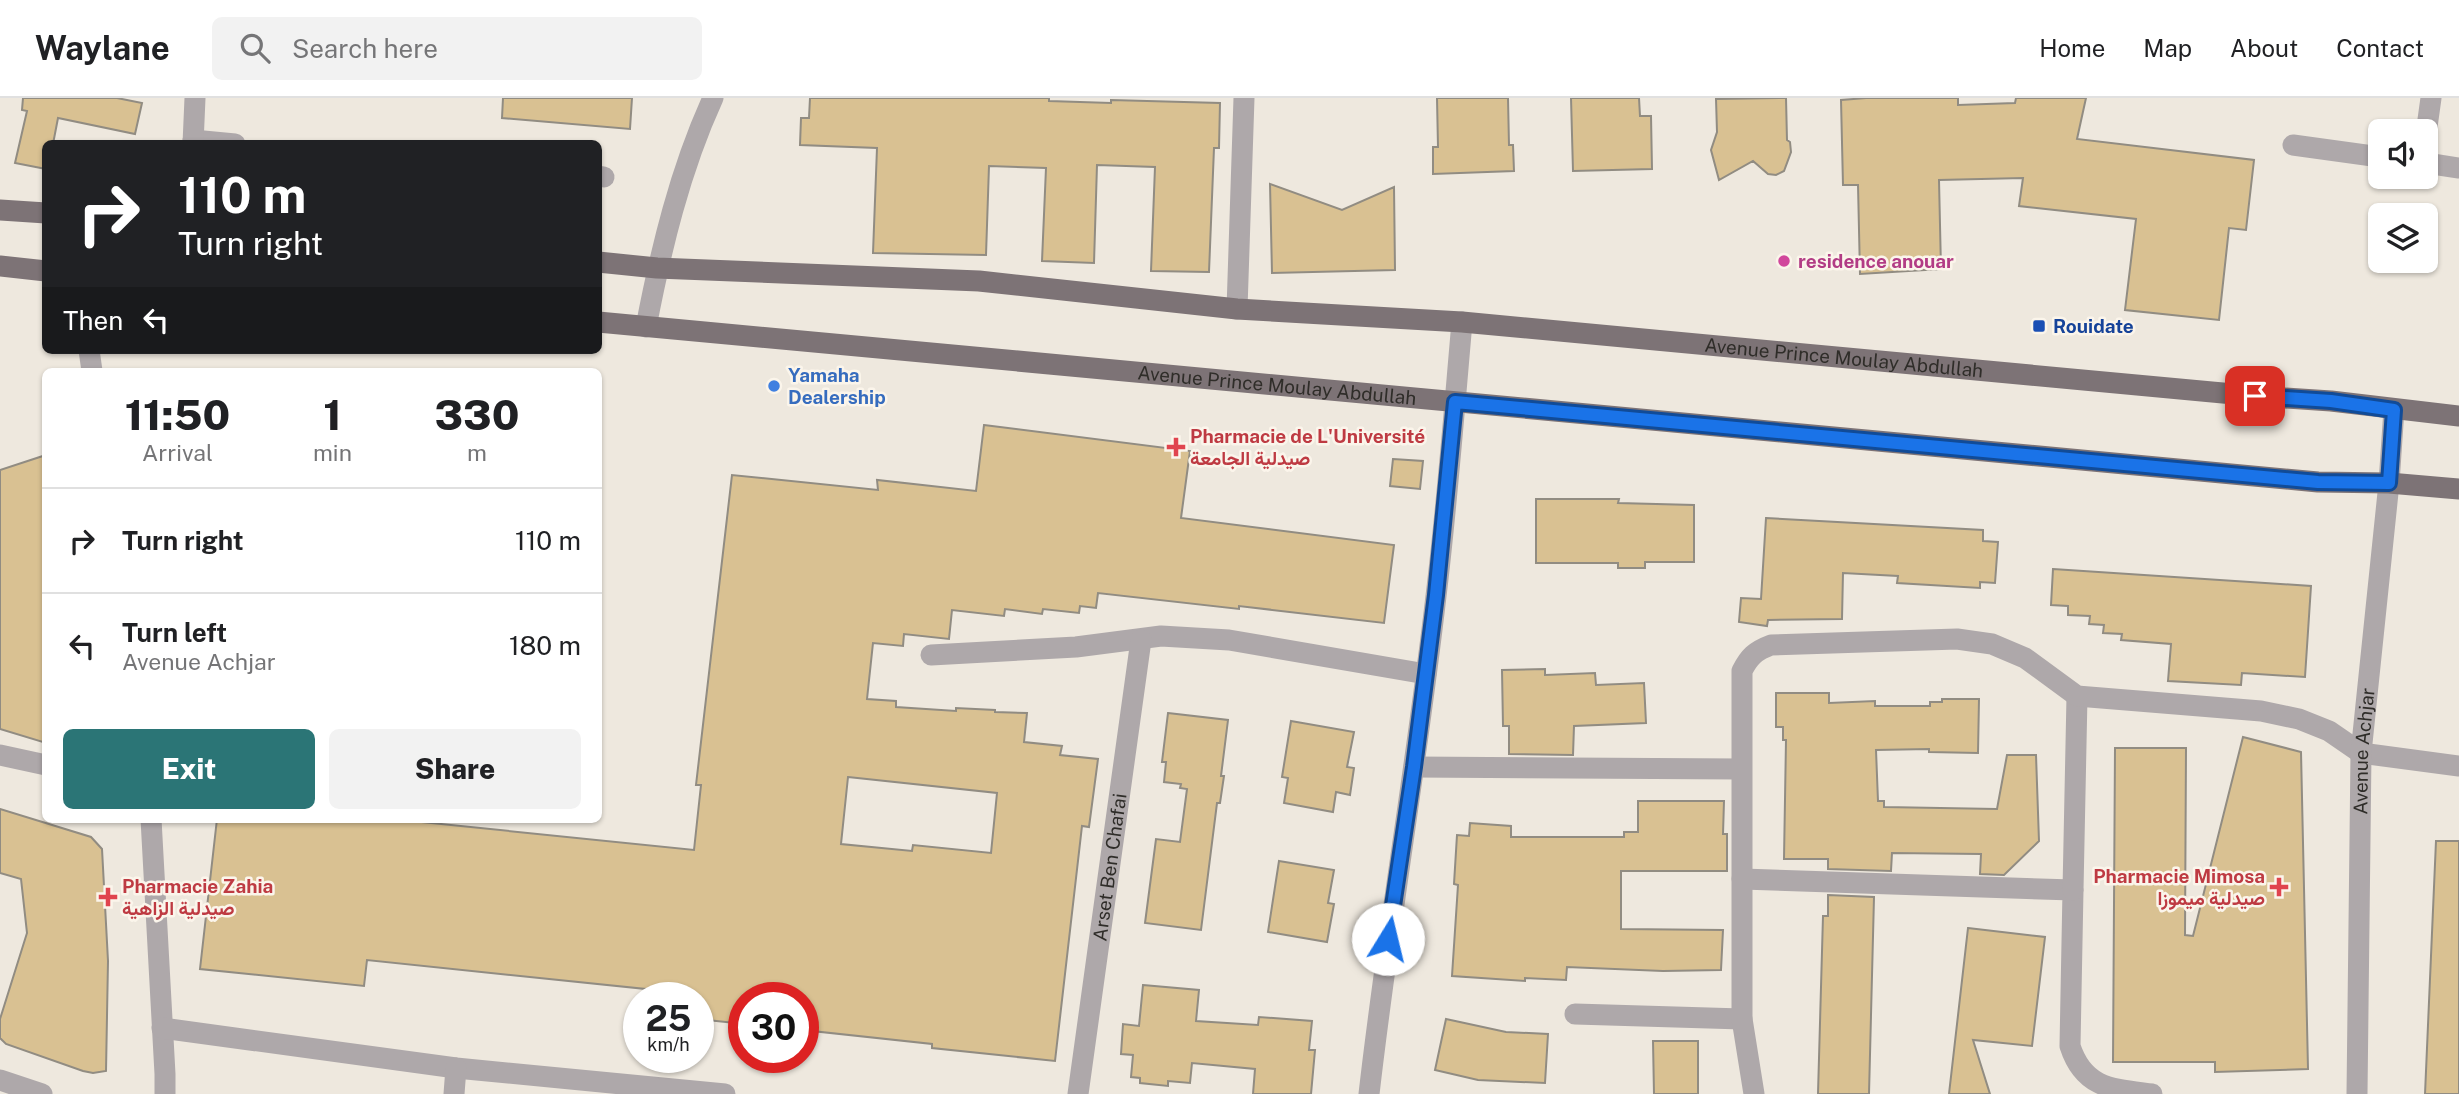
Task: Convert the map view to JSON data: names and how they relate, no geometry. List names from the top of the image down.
{
  "streets": {
    "main road": ["Avenue Prince Moulay Abdullah"],
    "street": ["Avenue Achjar", "Arset Ben Chafai"]
  },
  "crossings": [
    ["Avenue Prince Moulay Abdullah", "Avenue Achjar"]
  ],
  "places": {
    "other": ["residence anouar", "Yamaha Dealership"],
    "transit": ["Rouidate"],
    "health": ["Pharmacie de L'Université صيدلية الجامعة", "Pharmacie Mimosa صيدلية ميموزا", "Pharmacie Zahia صيدلية الزاهية"]
  },
  "page": {
    "header": "Waylane",
    "search": "Search here",
    "nav": [
      "Home",
      "Map",
      "About",
      "Contact"
    ],
    "turn": ["110 m", "Turn right"],
    "then": "Then",
    "eta": [
      "11:50",
      "Arrival",
      "1",
      "min",
      "330",
      "m"
    ],
    "list": [
      {
        "name": "Turn right",
        "value": "110 m"
      },
      {
        "name": "Turn left",
        "note": "Avenue Achjar",
        "value": "180 m"
      }
    ],
    "buttons": ["Exit", "Share"],
    "speed": "25 km/h",
    "limit": "30"
  }
}
